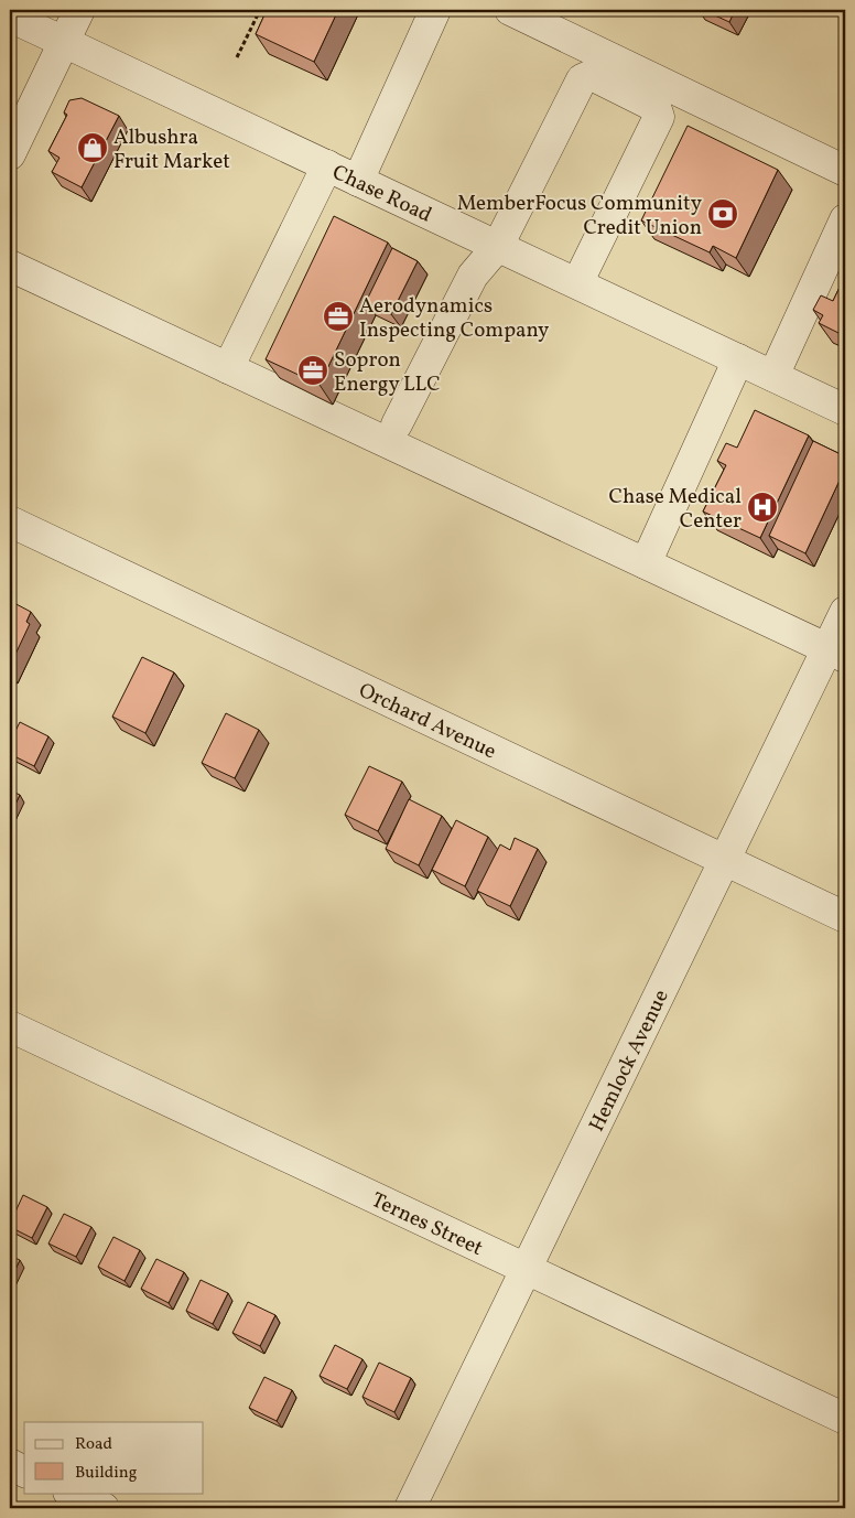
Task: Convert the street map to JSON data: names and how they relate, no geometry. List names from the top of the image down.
{
  "streets": {
    "street": [
      "Chase Road",
      "Orchard Avenue",
      "Hemlock Avenue",
      "Ternes Street"
    ]
  },
  "crossings": [
    ["Orchard Avenue", "Hemlock Avenue"],
    ["Hemlock Avenue", "Ternes Street"]
  ],
  "places": {
    "shop": ["Albushra Fruit Market"],
    "bank": ["MemberFocus Community Credit Union"],
    "office": ["Aerodynamics Inspecting Company", "Sopron Energy LLC"],
    "hospital": ["Chase Medical Center"]
  },
  "legend": ["Road", "Building"]
}
